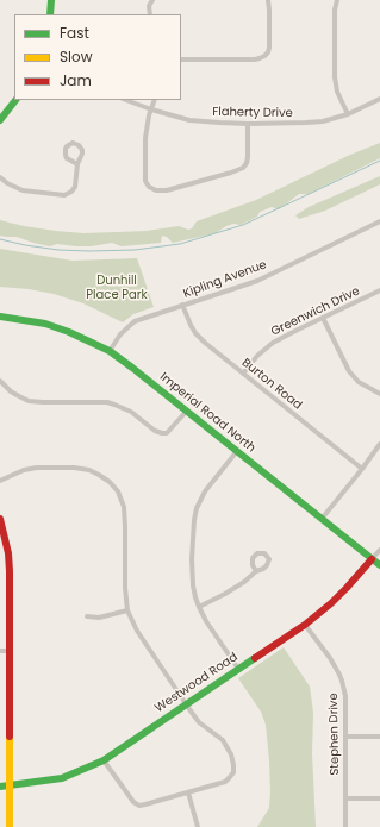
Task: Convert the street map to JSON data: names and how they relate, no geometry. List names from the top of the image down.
{
  "streets": {
    "street": [
      "Flaherty Drive",
      "Kipling Avenue",
      "Greenwich Drive",
      "Burton Road",
      "Imperial Road North",
      "Westwood Road",
      "Stephen Drive"
    ]
  },
  "crossings": [
    ["Kipling Avenue", "Burton Road"],
    ["Kipling Avenue", "Imperial Road North"],
    ["Greenwich Drive", "Burton Road"],
    ["Imperial Road North", "Westwood Road"],
    ["Westwood Road", "Stephen Drive"]
  ],
  "parks": ["Dunhill Place Park"],
  "legend": ["Fast", "Slow", "Jam"]
}
